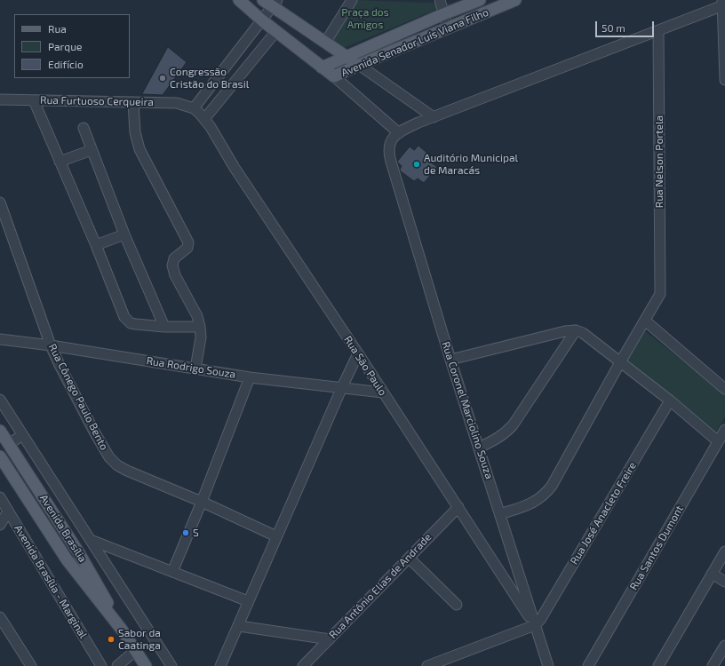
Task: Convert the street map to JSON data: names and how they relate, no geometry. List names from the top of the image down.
{
  "streets": {
    "main road": ["Avenida Senador Luís Viana Filho", "Avenida Brasília"],
    "street": [
      "Rua Furtuoso Cerqueira",
      "Rua Nelson Portela",
      "Rua São Paulo",
      "Rua Rodrigo Souza",
      "Rua Cônego Paulo Bento",
      "Rua Coronel Marciolino Souza",
      "Rua José Anacleto Freire",
      "Rua Santos Dumont",
      "Avenida Brasília - Marginal",
      "Rua Antônio Elias de Andrade"
    ]
  },
  "crossings": [
    ["Rua Furtuoso Cerqueira", "Rua São Paulo"],
    ["Rua São Paulo", "Rua Rodrigo Souza"],
    ["Rua São Paulo", "Rua Coronel Marciolino Souza"],
    ["Rua São Paulo", "Rua José Anacleto Freire"],
    ["Rua São Paulo", "Rua Antônio Elias de Andrade"],
    ["Rua Rodrigo Souza", "Rua Cônego Paulo Bento"],
    ["Rua Coronel Marciolino Souza", "Rua José Anacleto Freire"]
  ],
  "parks": ["Praça dos Amigos"],
  "places": [
    "Congressão Cristão do Brasil",
    "Auditório Municipal de Maracás",
    "S",
    "Sabor da Caatinga"
  ],
  "legend": ["Rua", "Parque", "Edifício"],
  "scale_bar": "50 m"
}
